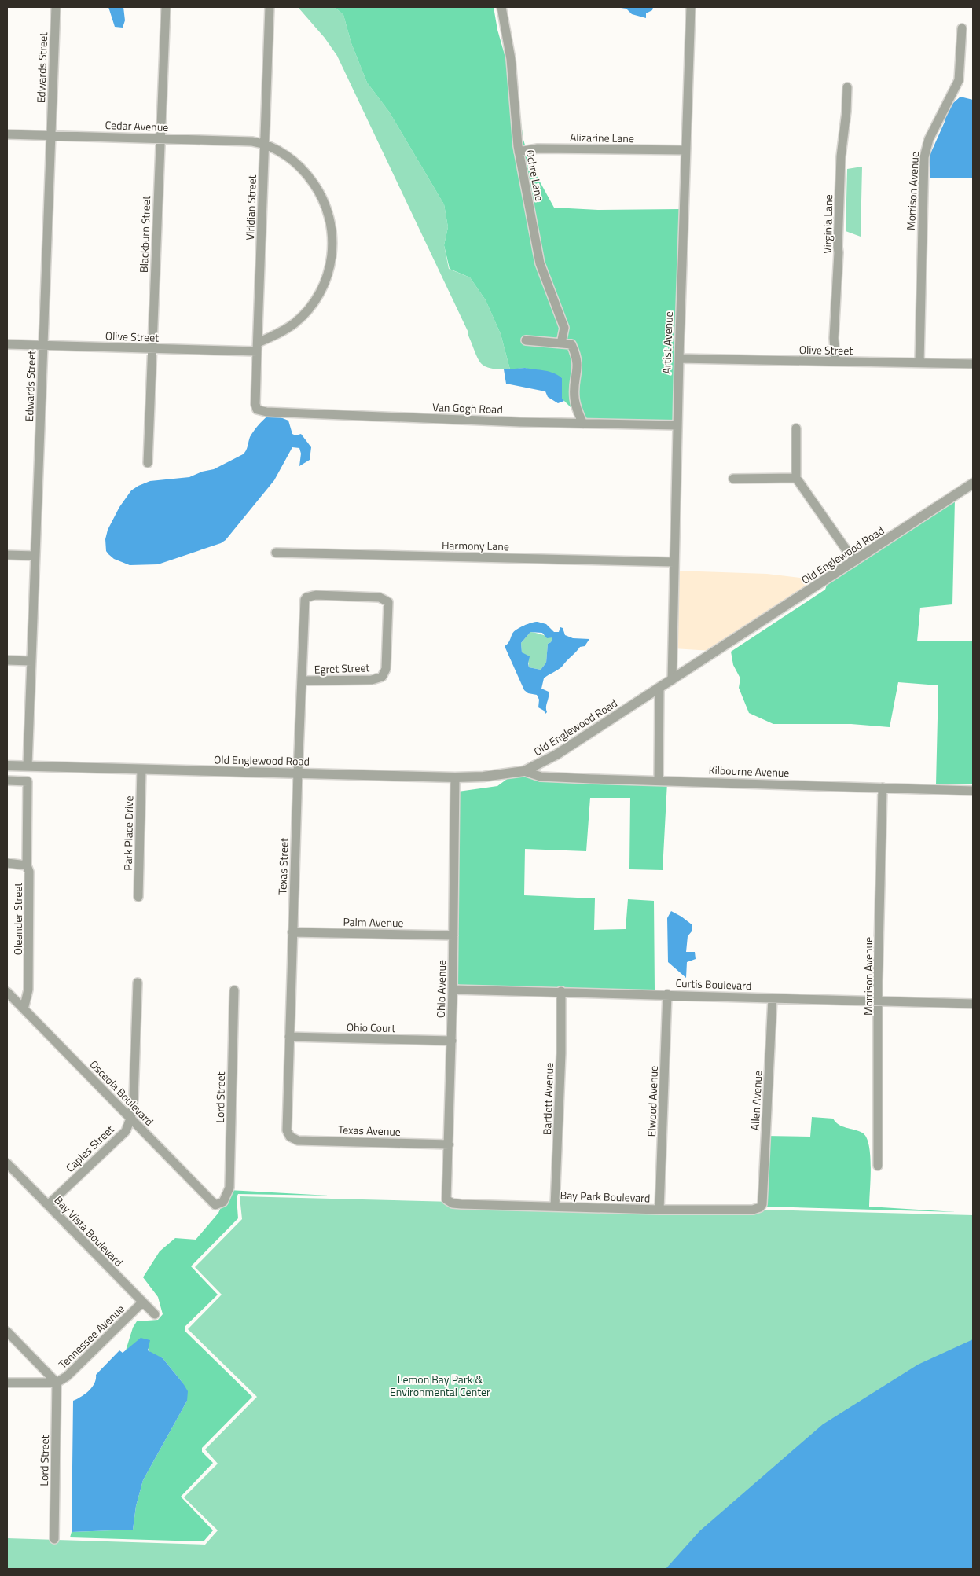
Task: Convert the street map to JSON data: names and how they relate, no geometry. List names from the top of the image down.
{
  "streets": {
    "street": [
      "Edwards Street",
      "Cedar Avenue",
      "Alizarine Lane",
      "Ochre Lane",
      "Morrison Avenue",
      "Viridian Street",
      "Virginia Lane",
      "Blackburn Street",
      "Olive Street",
      "Artist Avenue",
      "Van Gogh Road",
      "Harmony Lane",
      "Old Englewood Road",
      "Egret Street",
      "Kilbourne Avenue",
      "Park Place Drive",
      "Texas Street",
      "Oleander Street",
      "Palm Avenue",
      "Curtis Boulevard",
      "Ohio Avenue",
      "Ohio Court",
      "Osceola Boulevard",
      "Lord Street",
      "Bartlett Avenue",
      "Allen Avenue",
      "Elwood Avenue",
      "Texas Avenue",
      "Caples Street",
      "Bay Park Boulevard",
      "Bay Vista Boulevard",
      "Tennessee Avenue"
    ]
  },
  "crossings": [
    ["Edwards Street", "Cedar Avenue"],
    ["Edwards Street", "Olive Street"],
    ["Edwards Street", "Old Englewood Road"],
    ["Cedar Avenue", "Viridian Street"],
    ["Cedar Avenue", "Blackburn Street"],
    ["Cedar Avenue", "Olive Street"],
    ["Alizarine Lane", "Ochre Lane"],
    ["Alizarine Lane", "Artist Avenue"],
    ["Morrison Avenue", "Olive Street"],
    ["Morrison Avenue", "Kilbourne Avenue"],
    ["Morrison Avenue", "Curtis Boulevard"],
    ["Viridian Street", "Olive Street"],
    ["Viridian Street", "Van Gogh Road"],
    ["Virginia Lane", "Olive Street"],
    ["Blackburn Street", "Olive Street"],
    ["Olive Street", "Artist Avenue"],
    ["Artist Avenue", "Van Gogh Road"],
    ["Artist Avenue", "Harmony Lane"],
    ["Artist Avenue", "Old Englewood Road"],
    ["Old Englewood Road", "Kilbourne Avenue"],
    ["Old Englewood Road", "Park Place Drive"],
    ["Old Englewood Road", "Texas Street"],
    ["Old Englewood Road", "Ohio Avenue"],
    ["Egret Street", "Texas Street"],
    ["Texas Street", "Palm Avenue"],
    ["Texas Street", "Ohio Court"],
    ["Texas Street", "Texas Avenue"],
    ["Oleander Street", "Osceola Boulevard"],
    ["Palm Avenue", "Ohio Avenue"],
    ["Curtis Boulevard", "Ohio Avenue"],
    ["Curtis Boulevard", "Bartlett Avenue"],
    ["Curtis Boulevard", "Allen Avenue"],
    ["Curtis Boulevard", "Elwood Avenue"],
    ["Ohio Avenue", "Ohio Court"],
    ["Ohio Avenue", "Texas Avenue"],
    ["Ohio Avenue", "Bay Park Boulevard"],
    ["Osceola Boulevard", "Lord Street"],
    ["Osceola Boulevard", "Caples Street"],
    ["Lord Street", "Tennessee Avenue"],
    ["Bartlett Avenue", "Bay Park Boulevard"],
    ["Allen Avenue", "Bay Park Boulevard"],
    ["Elwood Avenue", "Bay Park Boulevard"],
    ["Caples Street", "Bay Vista Boulevard"],
    ["Bay Vista Boulevard", "Tennessee Avenue"]
  ],
  "parks": ["Lemon Bay Park & Environmental Center"]
}
